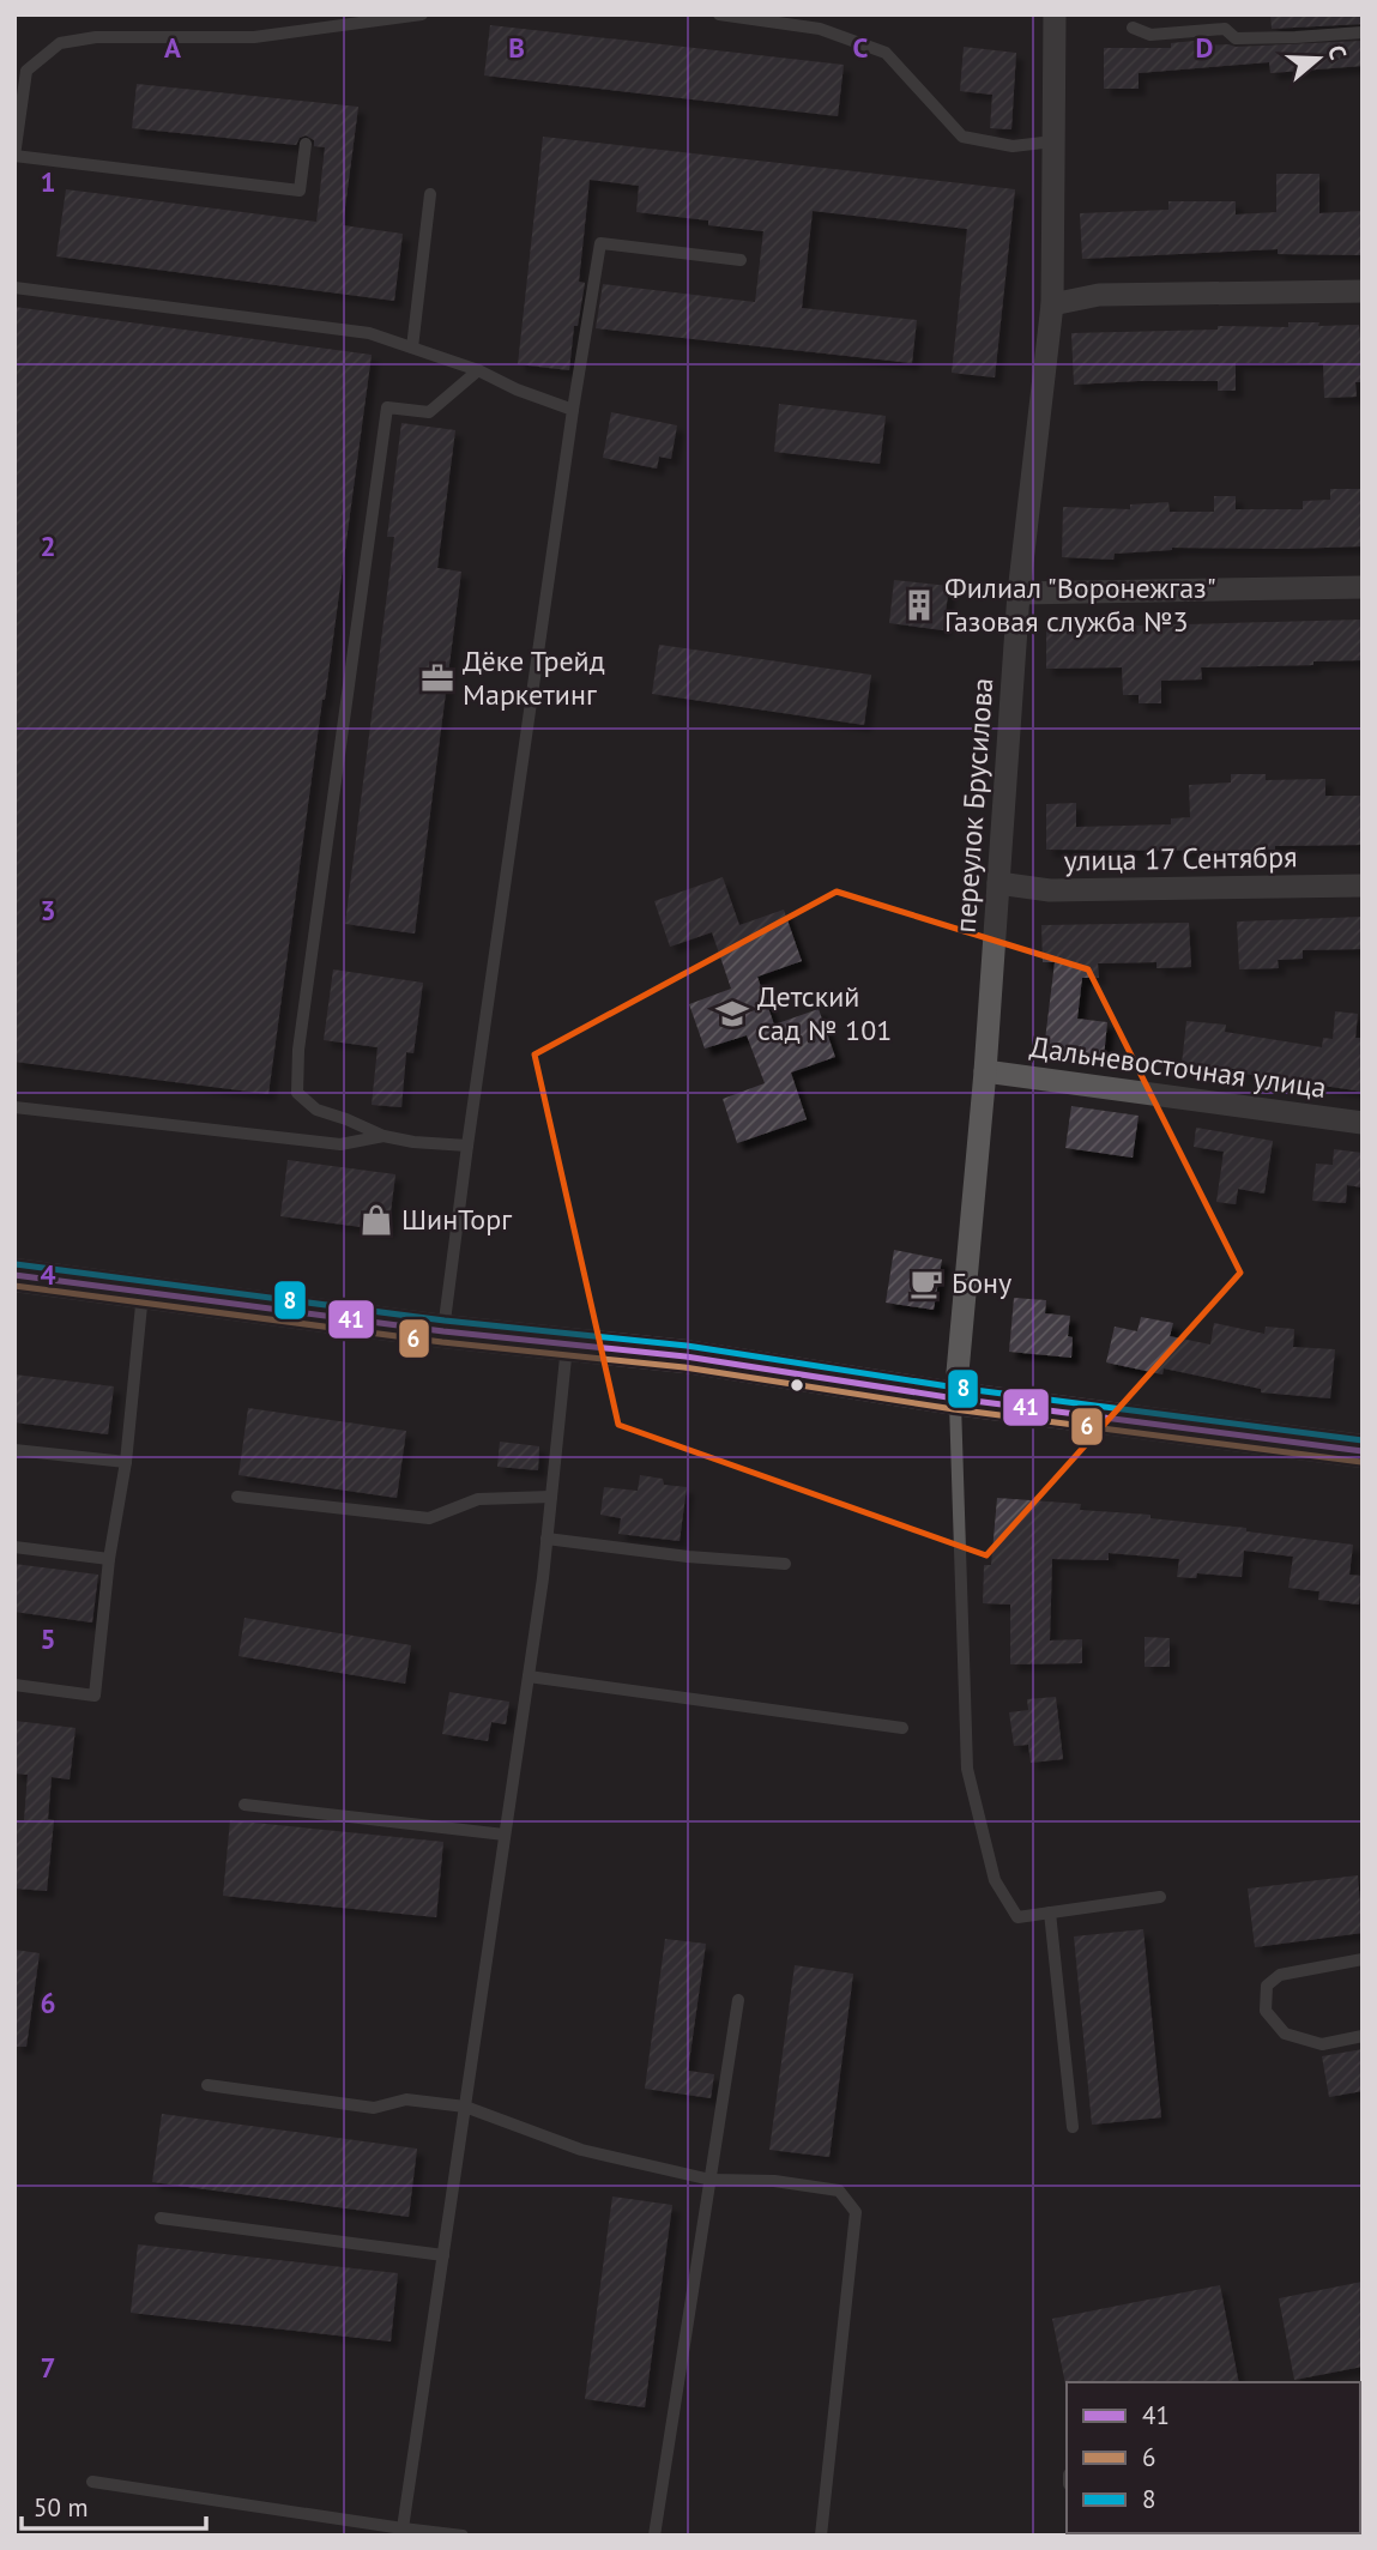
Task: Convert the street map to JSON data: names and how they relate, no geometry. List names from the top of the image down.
{
  "streets": {
    "street": ["переулок Брусилова", "улица 17 Сентября", "Дальневосточная улица"]
  },
  "crossings": [
    ["переулок Брусилова", "улица 17 Сентября"],
    ["переулок Брусилова", "Дальневосточная улица"]
  ],
  "places": {
    "building": ["Филиал \"Воронежгаз\" Газовая служба №3"],
    "office": ["Дёке Трейд Маркетинг"],
    "school or university": ["Детский сад № 101"],
    "shop": ["ШинТорг"],
    "cafe": ["Бону"]
  },
  "lines": ["transit line 8", "transit line 41", "transit line 6"],
  "legend": ["41", "6", "8"],
  "scale_bar": "50 m",
  "north": "right",
  "grid": {
    "columns": [
      "A",
      "B",
      "C",
      "D"
    ],
    "rows": [
      "1",
      "2",
      "3",
      "4",
      "5",
      "6",
      "7"
    ]
  }
}
